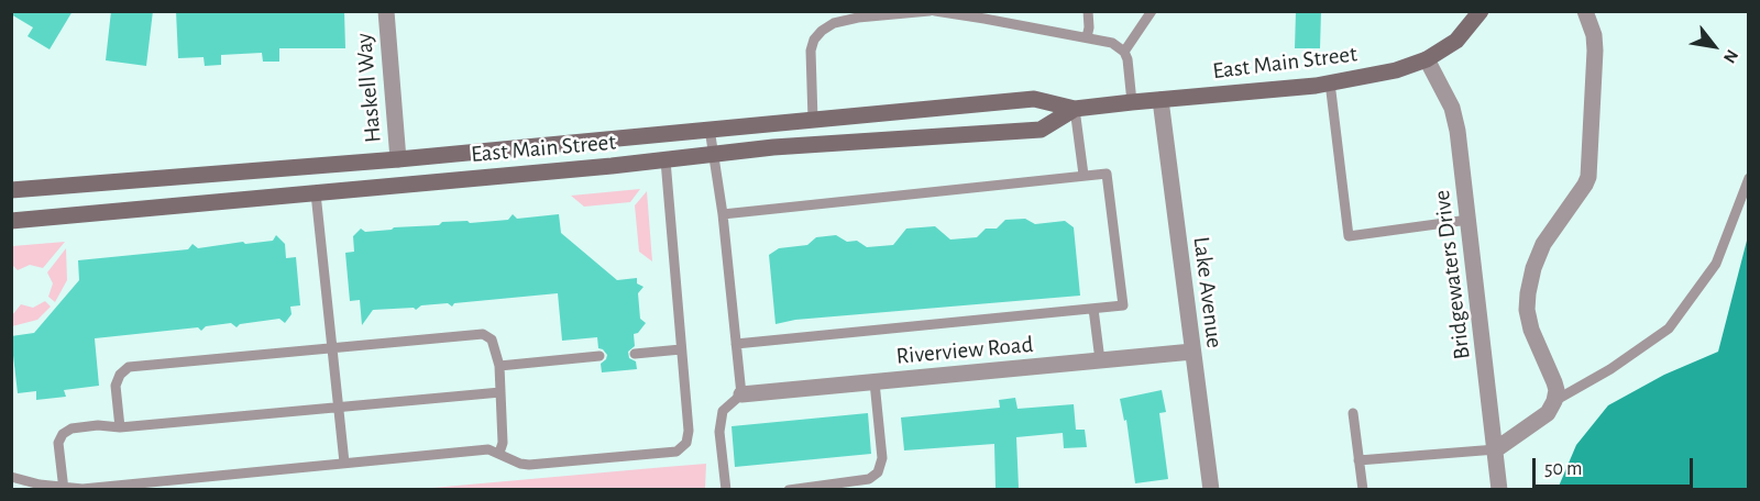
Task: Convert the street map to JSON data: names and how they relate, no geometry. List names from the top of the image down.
{
  "streets": {
    "main road": ["East Main Street"],
    "street": [
      "Haskell Way",
      "Bridgewaters Drive",
      "Lake Avenue",
      "Riverview Road"
    ]
  },
  "crossings": [
    ["East Main Street", "Haskell Way"],
    ["East Main Street", "Bridgewaters Drive"],
    ["East Main Street", "Lake Avenue"],
    ["Lake Avenue", "Riverview Road"]
  ],
  "scale_bar": "50 m",
  "north": "bottom right"
}
